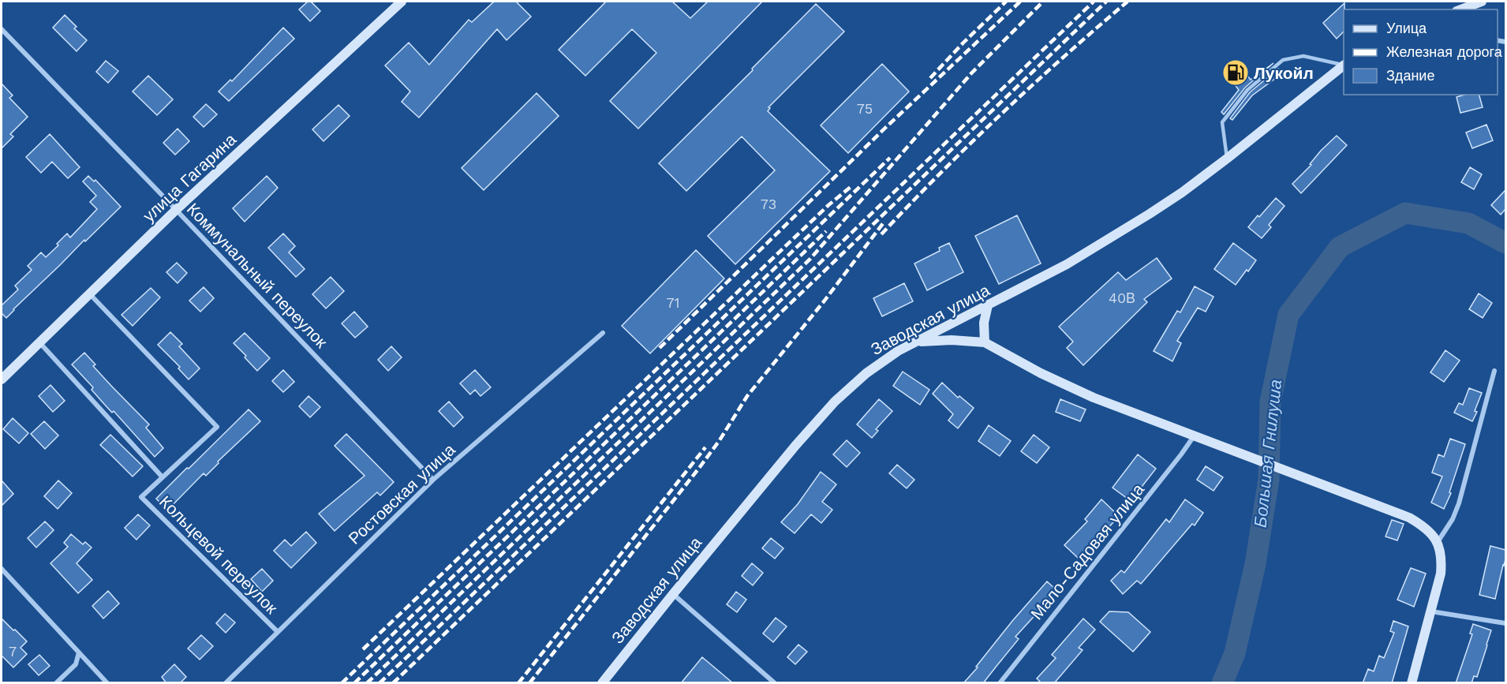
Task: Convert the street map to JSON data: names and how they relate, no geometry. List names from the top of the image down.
{
  "streets": {
    "main road": ["улица Гагарина", "Заводская улица"],
    "street": [
      "Коммунальный переулок",
      "Ростовская улица",
      "Мало-Садовая улица",
      "Кольцевой переулок"
    ]
  },
  "crossings": [
    ["улица Гагарина", "Коммунальный переулок"],
    ["улица Гагарина", "Кольцевой переулок"],
    ["Коммунальный переулок", "Ростовская улица"],
    ["Ростовская улица", "Кольцевой переулок"]
  ],
  "water": ["Большая Гнилуша"],
  "places": {
    "fuel station": ["Лукойл"]
  },
  "house_numbers": [
    "75",
    "73",
    "40В",
    "71",
    "7"
  ],
  "legend": ["Улица", "Железная дорога", "Здание"]
}
